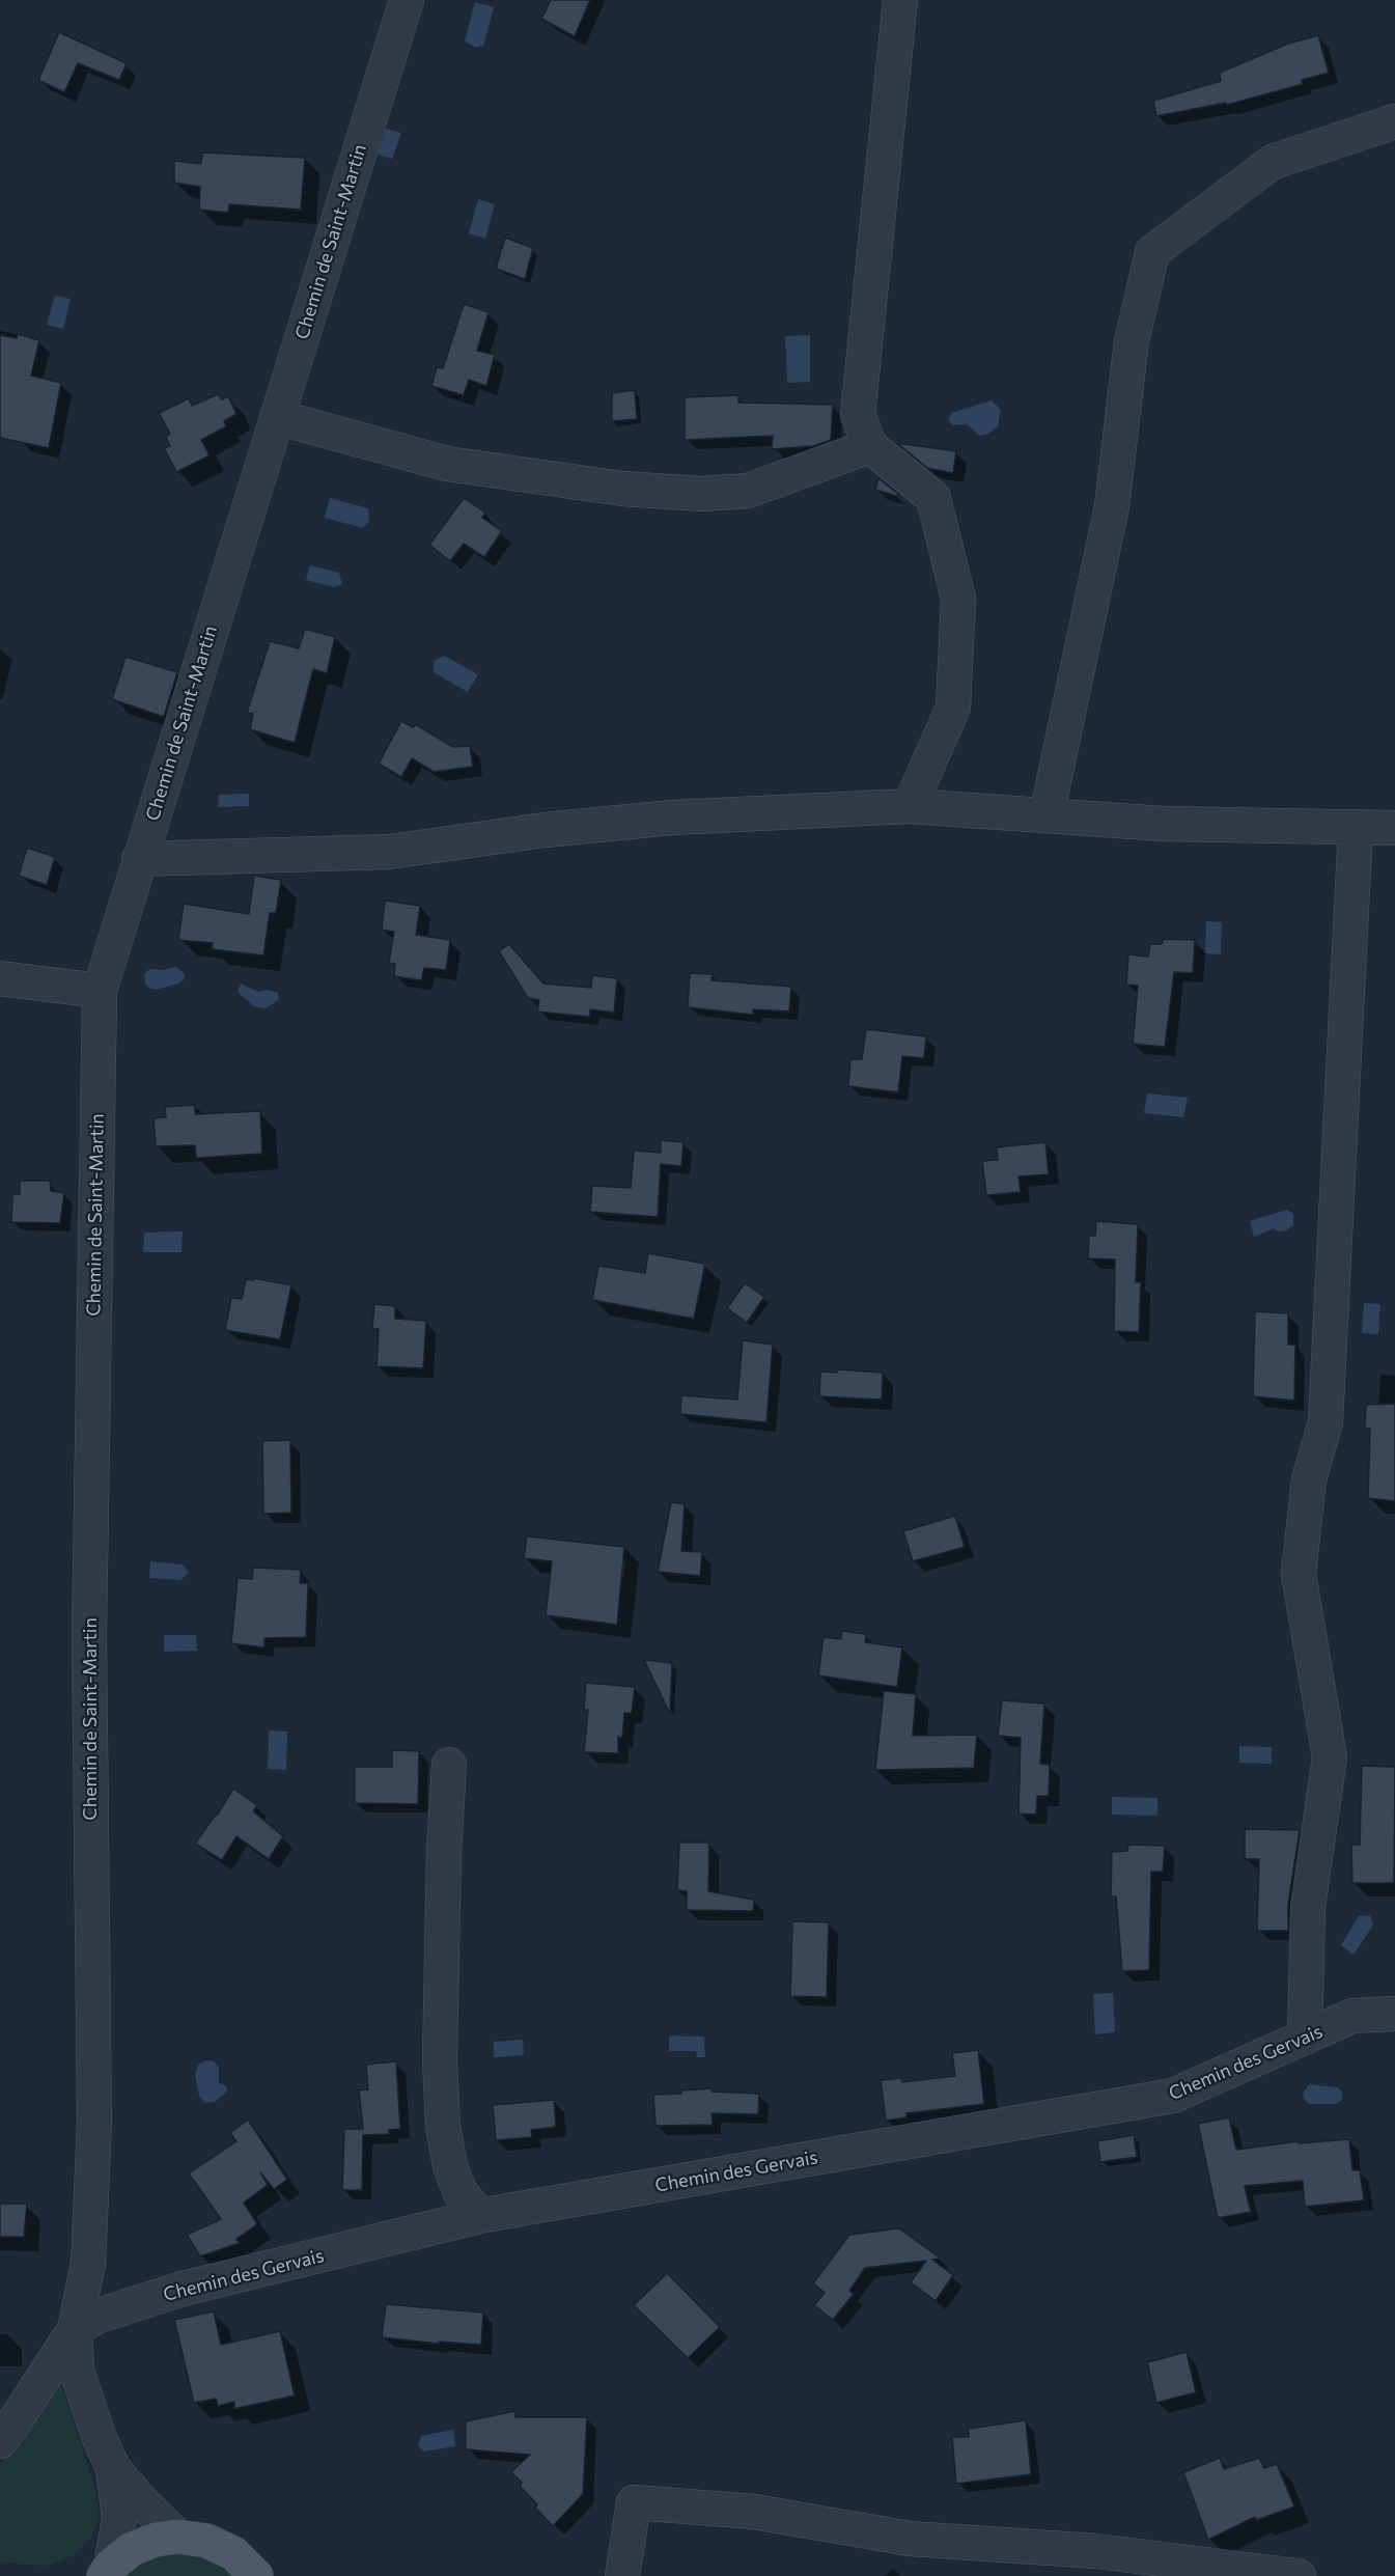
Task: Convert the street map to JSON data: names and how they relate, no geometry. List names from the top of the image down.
{
  "streets": {
    "street": ["Chemin de Saint-Martin", "Chemin des Gervais"]
  },
  "crossings": [
    ["Chemin de Saint-Martin", "Chemin des Gervais"]
  ]
}
